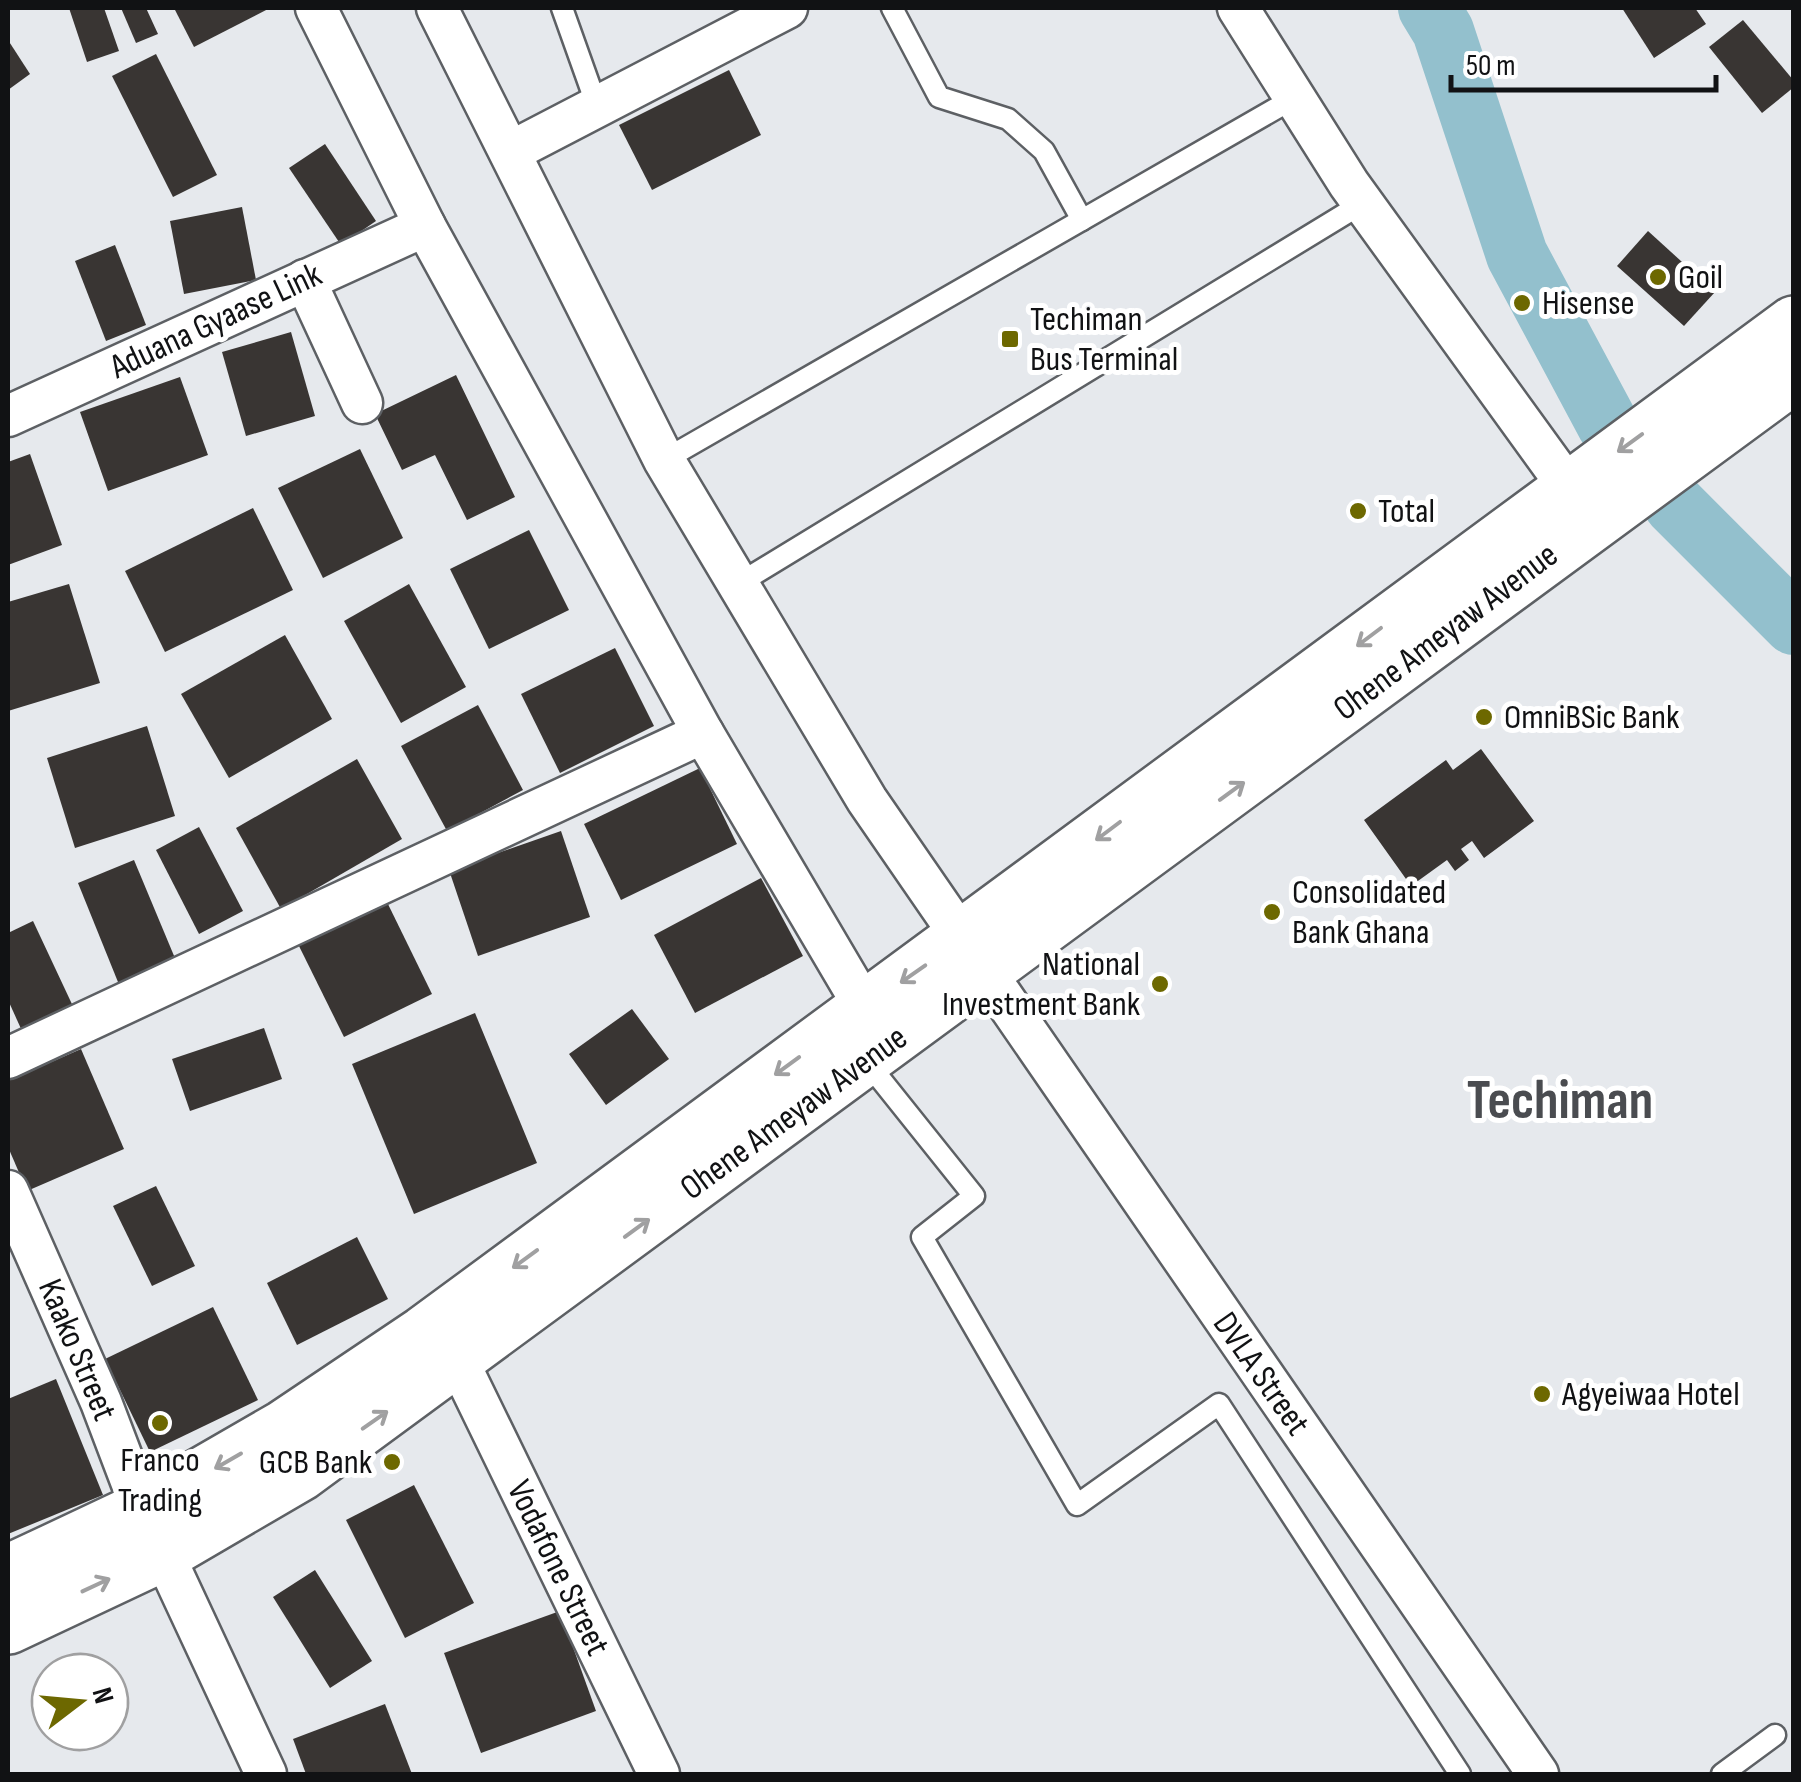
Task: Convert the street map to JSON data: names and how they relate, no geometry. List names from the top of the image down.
{
  "streets": {
    "highway": ["Ohene Ameyaw Avenue"],
    "street": [
      "Aduana Gyaase Link",
      "Kaako Street",
      "DVLA Street",
      "Vodafone Street"
    ]
  },
  "crossings": [
    ["Ohene Ameyaw Avenue", "Kaako Street"],
    ["Ohene Ameyaw Avenue", "DVLA Street"],
    ["Ohene Ameyaw Avenue", "Vodafone Street"]
  ],
  "districts": ["Techiman"],
  "places": {
    "other": [
      "Goil",
      "Hisense",
      "Total",
      "OmniBSic Bank",
      "Consolidated Bank Ghana",
      "National Investment Bank",
      "Agyeiwaa Hotel",
      "Franco Trading",
      "GCB Bank"
    ],
    "transit": ["Techiman Bus Terminal"]
  },
  "scale_bar": "50 m",
  "north": "right"
}
